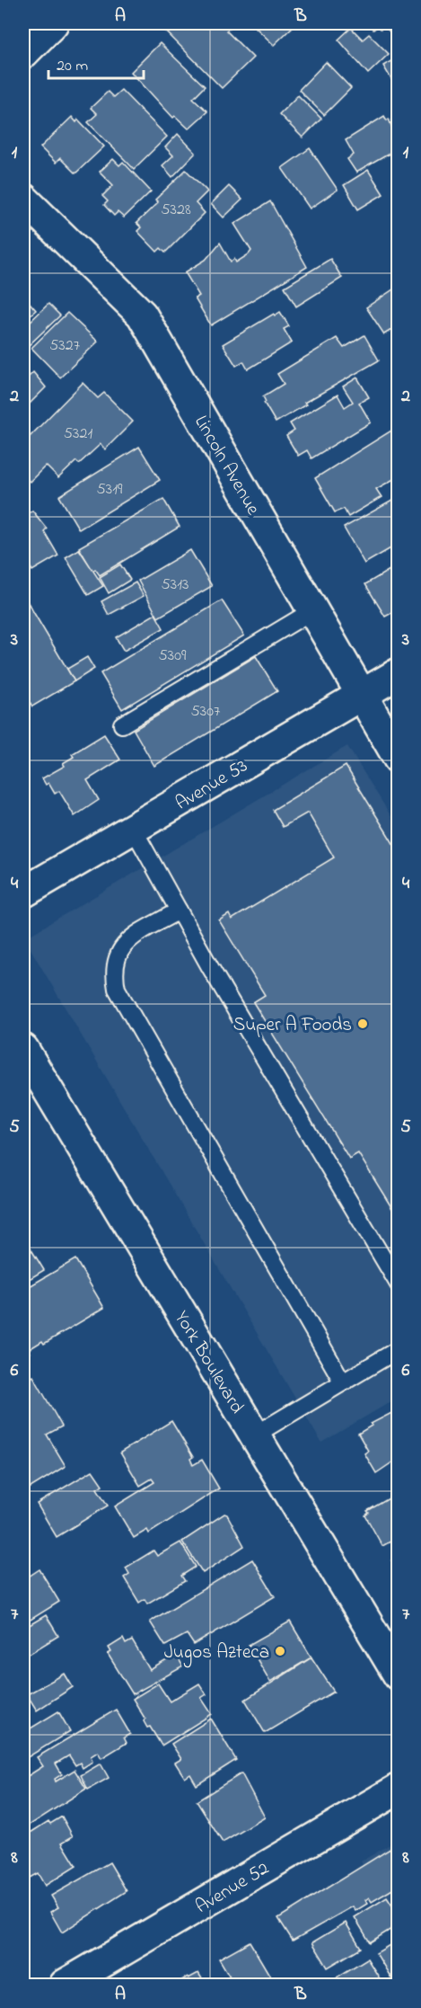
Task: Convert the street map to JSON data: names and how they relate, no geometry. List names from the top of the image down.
{
  "streets": {
    "street": [
      "Lincoln Avenue",
      "Avenue 53",
      "York Boulevard",
      "Avenue 52"
    ]
  },
  "crossings": [
    ["Lincoln Avenue", "Avenue 53"]
  ],
  "places": ["Super A Foods", "Jugos Azteca"],
  "house_numbers": [
    "5328",
    "5327",
    "5321",
    "5319",
    "5313",
    "5309",
    "5307"
  ],
  "scale_bar": "20 m",
  "grid": {
    "columns": ["A", "B"],
    "rows": [
      "1",
      "2",
      "3",
      "4",
      "5",
      "6",
      "7",
      "8"
    ]
  }
}
